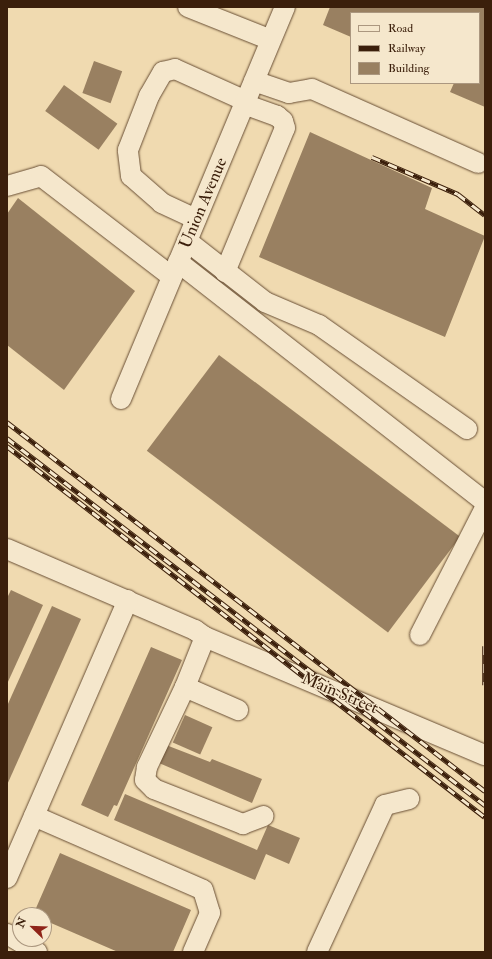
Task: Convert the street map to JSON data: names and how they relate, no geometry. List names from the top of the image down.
{
  "streets": {
    "street": ["Union Avenue", "Main Street"]
  },
  "legend": ["Road", "Railway", "Building"],
  "north": "top left"
}
